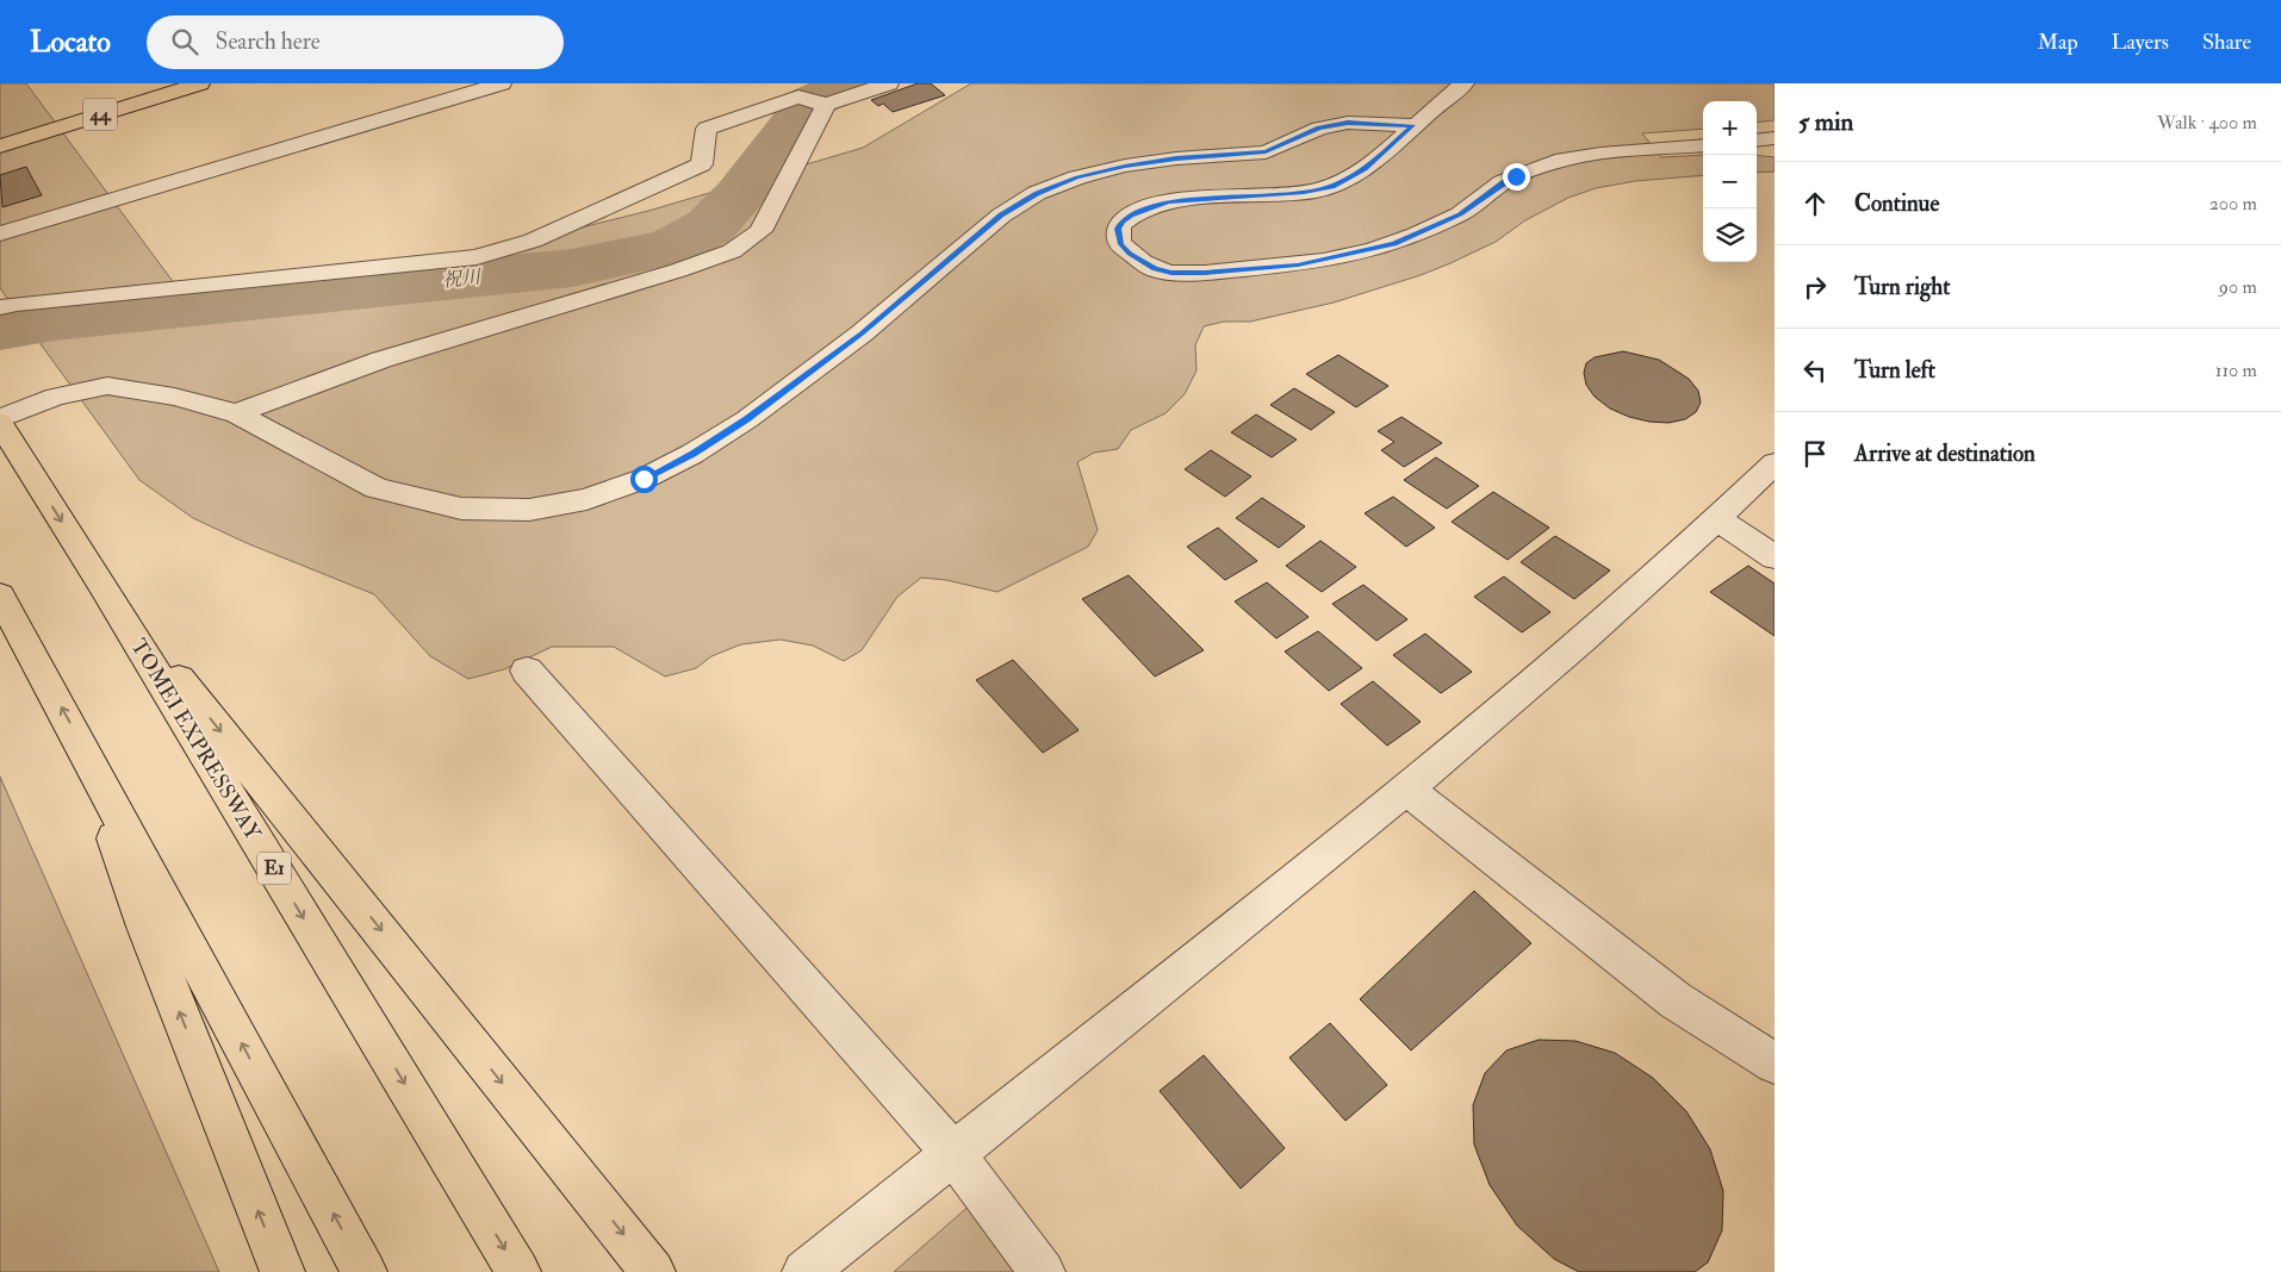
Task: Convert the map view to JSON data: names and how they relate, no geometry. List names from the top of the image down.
{
  "streets": {
    "main road": ["44", "TOMEI EXPRESSWAY", "E1"]
  },
  "water": ["祝川"],
  "page": {
    "header": "Locato",
    "search": "Search here",
    "nav": ["Map", "Layers", "Share"],
    "heading": ["5 min", "Walk · 400 m"],
    "map_buttons": ["+", "−"],
    "list": [
      ["Continue", "200 m"],
      ["Turn right", "90 m"],
      ["Turn left", "110 m"],
      "Arrive at destination"
    ]
  }
}
